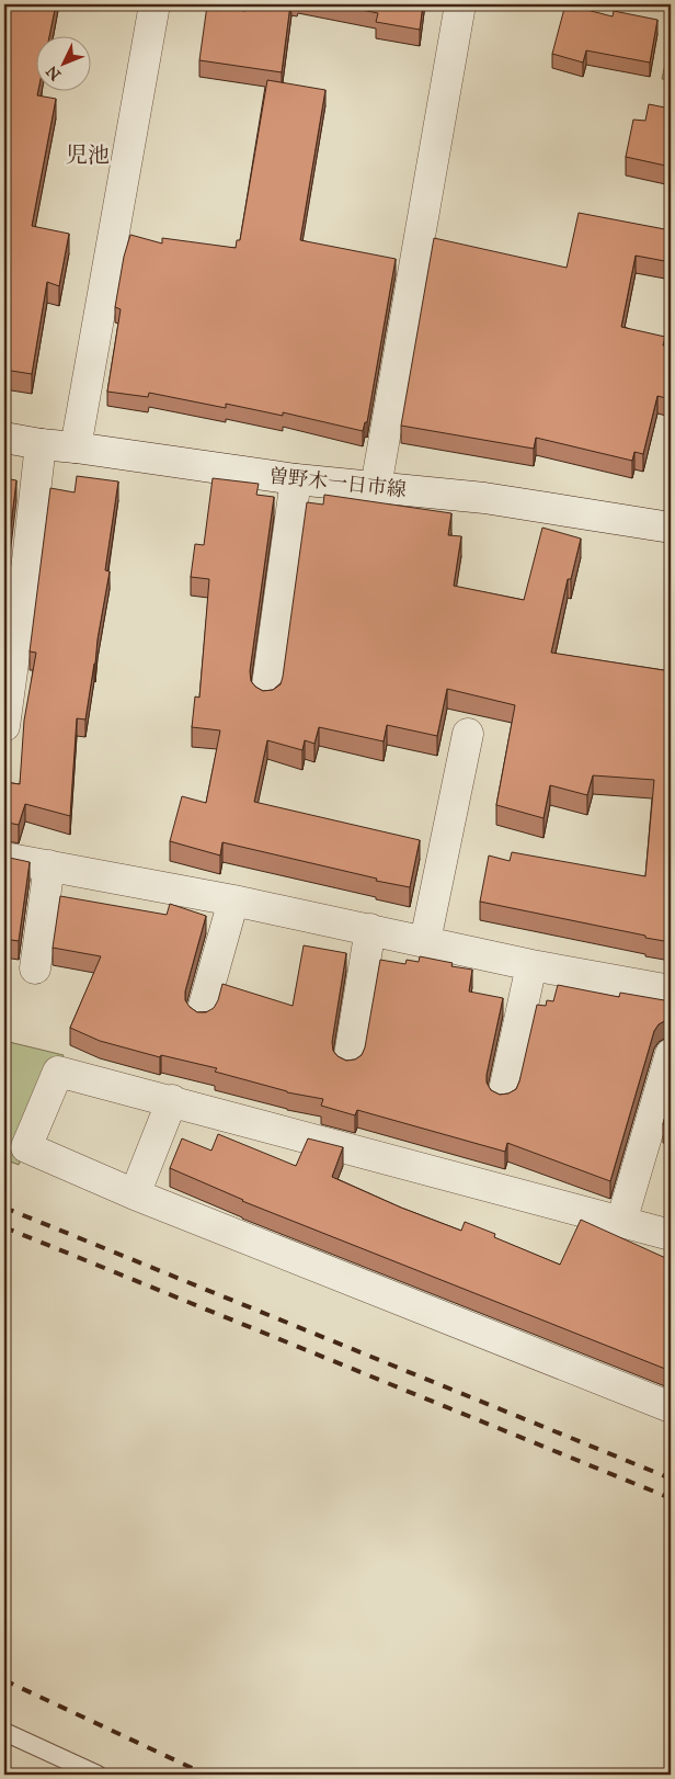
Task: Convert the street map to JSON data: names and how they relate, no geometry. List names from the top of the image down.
{
  "streets": {
    "street": ["曽野木一日市線"]
  },
  "districts": ["児池"],
  "north": "bottom left"
}
